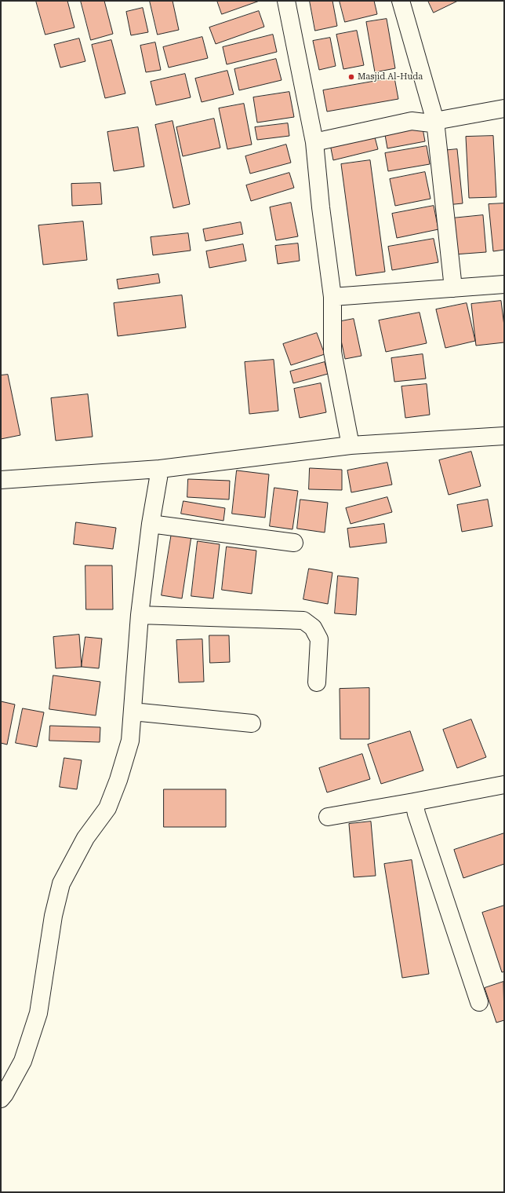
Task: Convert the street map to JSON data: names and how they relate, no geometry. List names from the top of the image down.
{
  "places": ["Masjid Al-Huda"]
}
